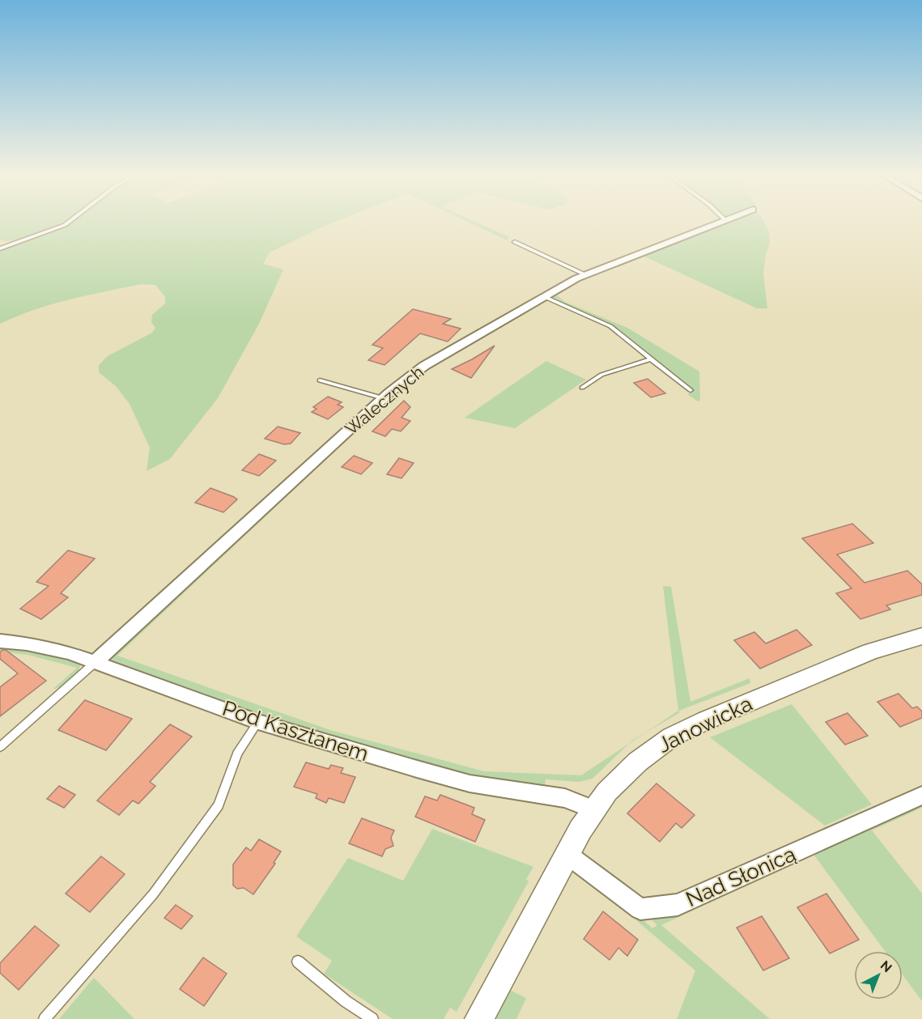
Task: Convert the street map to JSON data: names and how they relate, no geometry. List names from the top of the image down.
{
  "streets": {
    "street": [
      "Walecznych",
      "Janowicka",
      "Pod Kasztanem",
      "Nad Słonicą"
    ]
  },
  "crossings": [
    ["Walecznych", "Pod Kasztanem"],
    ["Janowicka", "Pod Kasztanem"],
    ["Janowicka", "Nad Słonicą"]
  ],
  "north": "top right"
}
